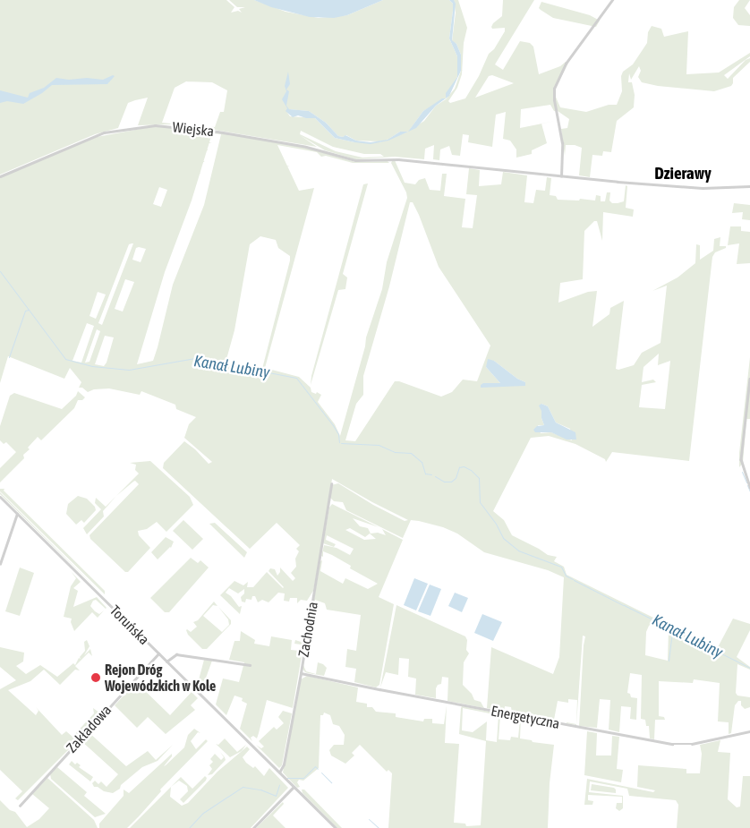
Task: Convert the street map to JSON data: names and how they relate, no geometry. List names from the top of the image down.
{
  "streets": {
    "street": [
      "Wiejska",
      "Toruńska",
      "Zachodnia",
      "Energetyczna",
      "Zakładowa"
    ]
  },
  "crossings": [
    ["Toruńska", "Zachodnia"],
    ["Toruńska", "Zakładowa"],
    ["Zachodnia", "Energetyczna"]
  ],
  "districts": ["Dzierawy"],
  "water": ["Kanał Lubiny"],
  "places": ["Rejon Dróg Wojewódzkich w Kole"]
}
